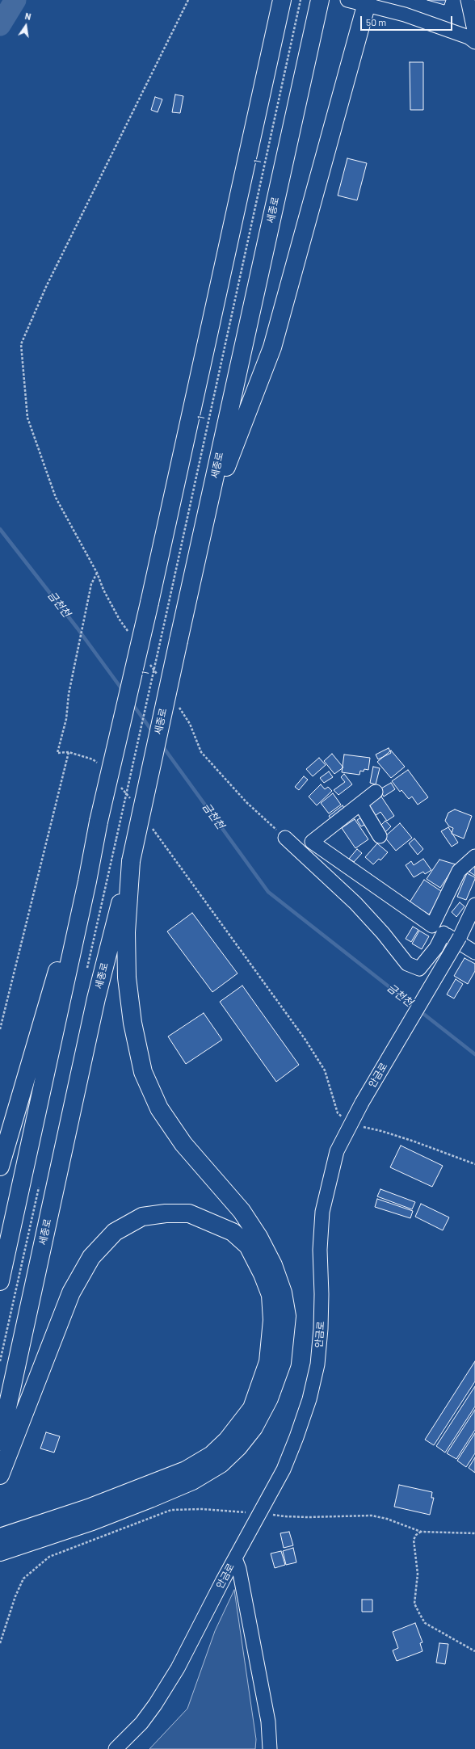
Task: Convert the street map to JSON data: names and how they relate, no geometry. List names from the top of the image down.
{
  "streets": {
    "highway": ["1", "세종로"],
    "street": ["안금로"]
  },
  "water": ["금천천"],
  "scale_bar": "50 m",
  "north": "top"
}
